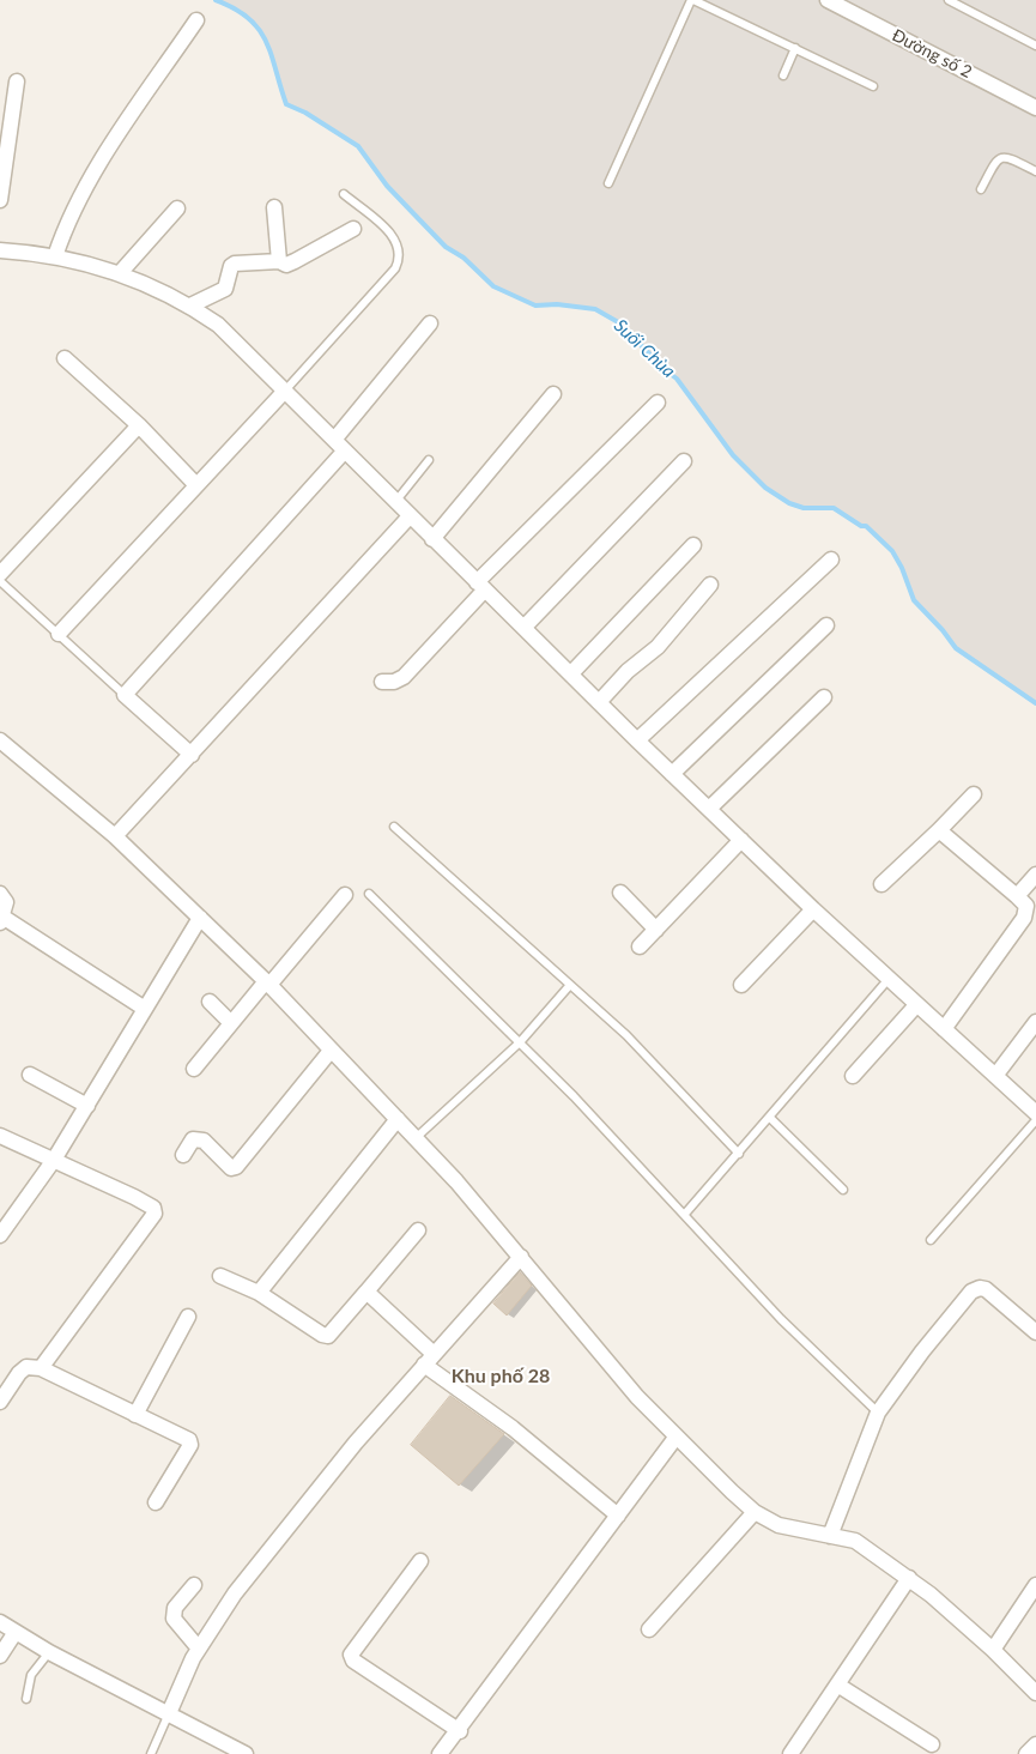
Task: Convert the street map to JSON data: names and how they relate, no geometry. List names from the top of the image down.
{
  "streets": {
    "street": ["Đường số 2"]
  },
  "districts": ["Khu phố 28"],
  "water": ["Suối Chùa"]
}
